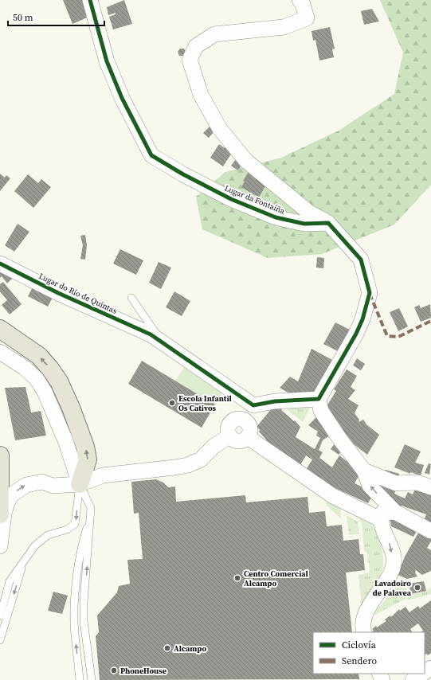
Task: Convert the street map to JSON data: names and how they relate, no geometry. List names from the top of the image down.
{
  "streets": {
    "street": ["Lugar da Fontaíña", "Lugar do Río de Quintas"]
  },
  "places": [
    "Escola Infantil Os Cativos",
    "Centro Comercial Alcampo",
    "Lavadoiro de Palavea",
    "Alcampo",
    "PhoneHouse"
  ],
  "legend": ["Ciclovía", "Sendero"],
  "scale_bar": "50 m"
}
